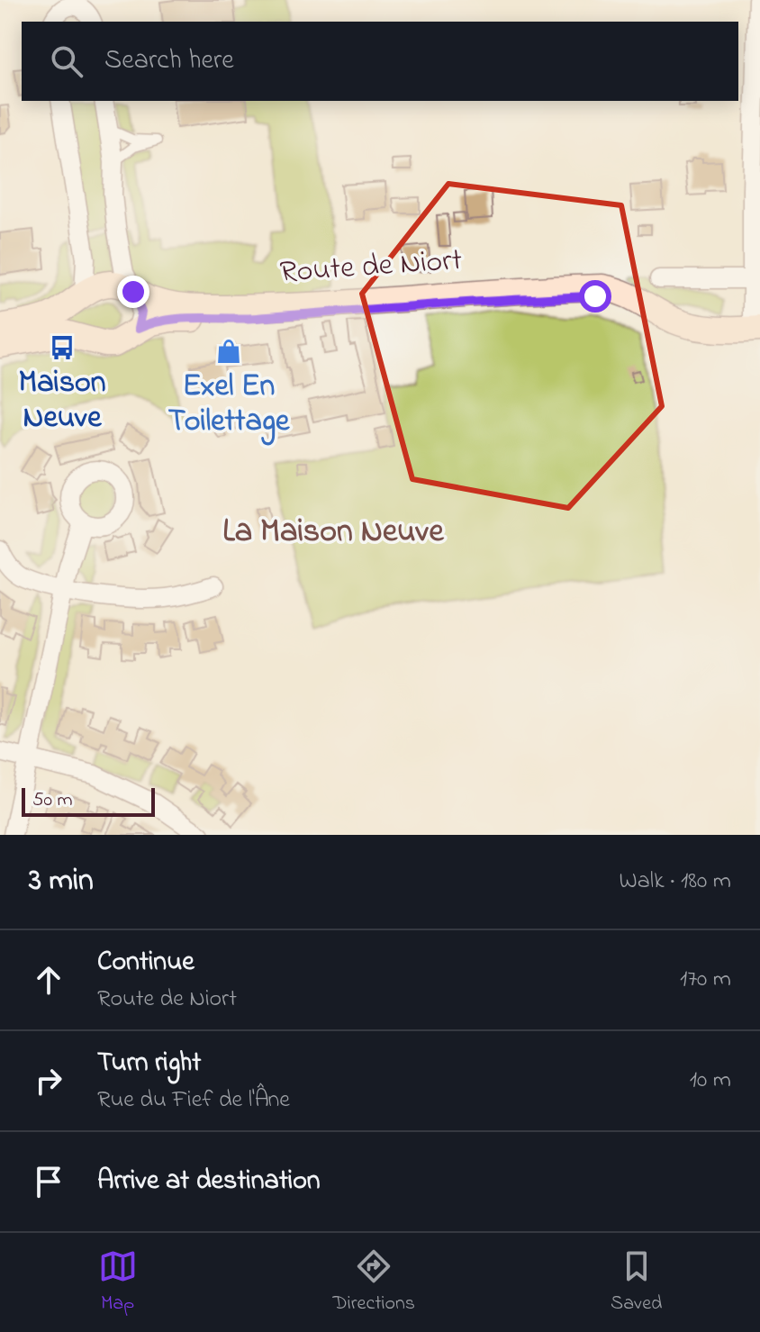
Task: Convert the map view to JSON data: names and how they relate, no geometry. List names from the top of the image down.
{
  "streets": {
    "main road": ["Route de Niort"]
  },
  "districts": ["La Maison Neuve"],
  "places": {
    "bus stop": ["Maison Neuve"],
    "shop": ["Exel En Toilettage"]
  },
  "scale_bar": "50 m",
  "page": {
    "search": "Search here",
    "scale": "50 m",
    "heading": ["3 min", "Walk · 180 m"],
    "list": [
      ["Continue", "Route de Niort", "170 m"],
      ["Turn right", "Rue du Fief de l'Âne", "10 m"],
      "Arrive at destination"
    ],
    "nav": ["Map", "Directions", "Saved"]
  }
}
